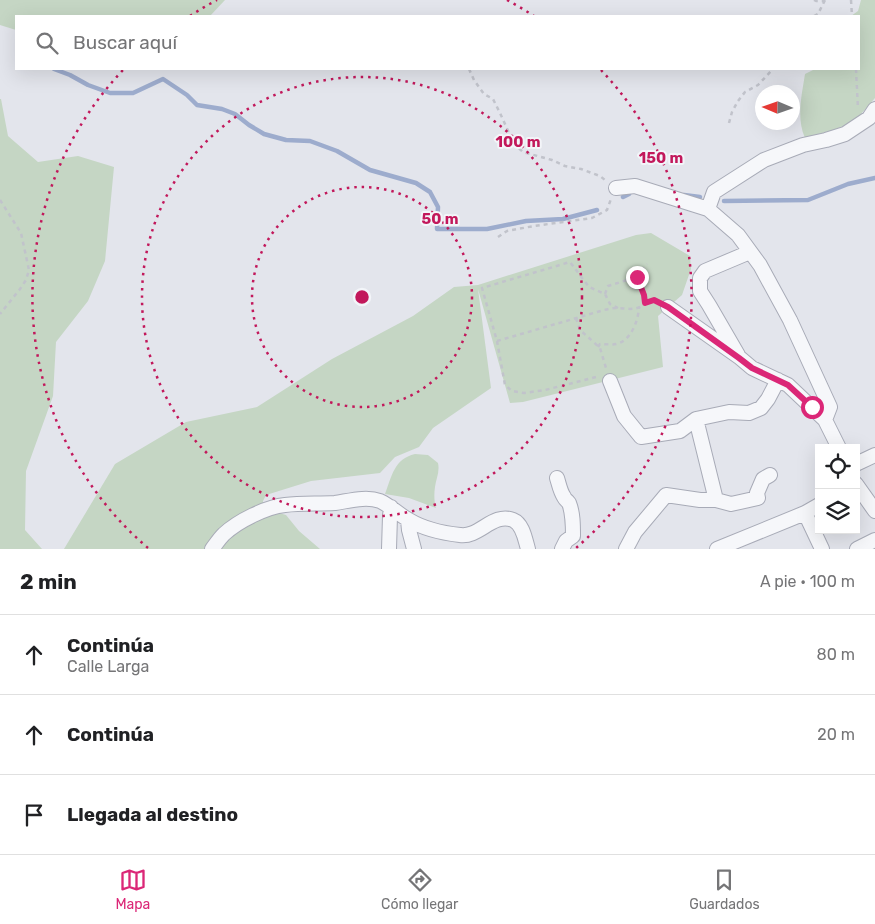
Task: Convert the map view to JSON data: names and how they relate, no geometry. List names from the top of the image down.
{
  "north": "left",
  "page": {
    "search": "Buscar aquí",
    "heading": ["2 min", "A pie · 100 m"],
    "list": [
      ["Continúa", "Calle Larga", "80 m"],
      ["Continúa", "20 m"],
      "Llegada al destino"
    ],
    "nav": ["Mapa", "Cómo llegar", "Guardados"]
  },
  "rings": ["100 m", "150 m", "50 m"]
}
